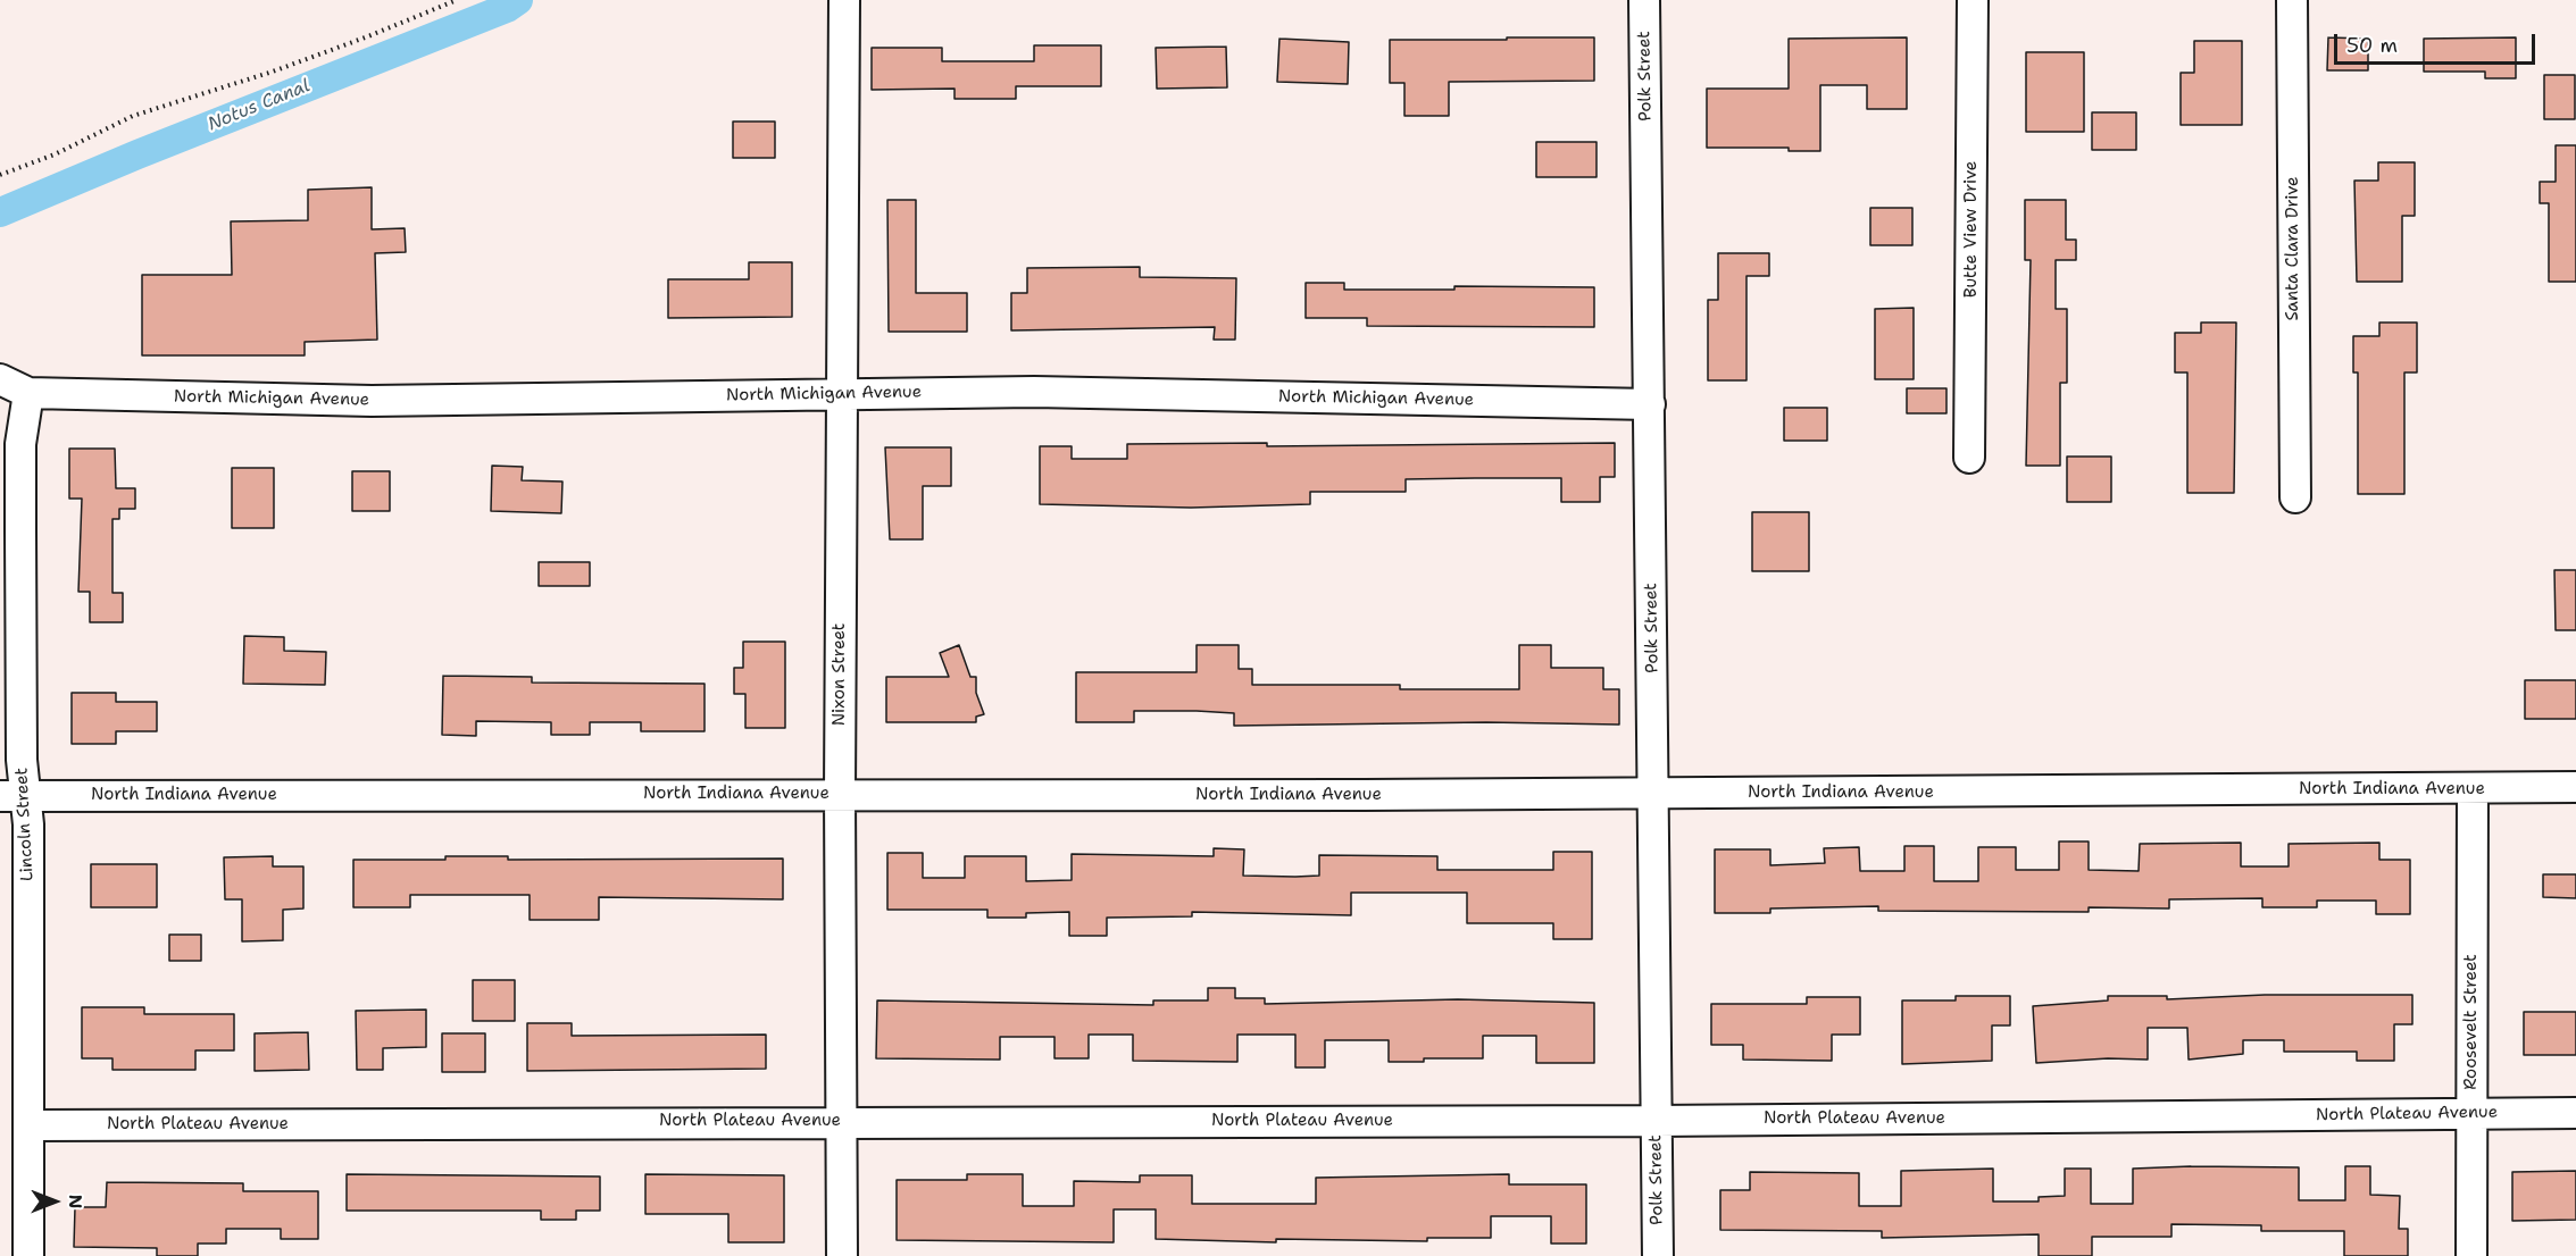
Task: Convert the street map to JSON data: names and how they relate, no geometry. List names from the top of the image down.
{
  "streets": {
    "street": [
      "Polk Street",
      "Butte View Drive",
      "Santa Clara Drive",
      "North Michigan Avenue",
      "Nixon Street",
      "North Indiana Avenue",
      "Lincoln Street",
      "Roosevelt Street",
      "North Plateau Avenue"
    ]
  },
  "crossings": [
    ["Polk Street", "North Michigan Avenue"],
    ["Polk Street", "North Indiana Avenue"],
    ["Polk Street", "North Plateau Avenue"],
    ["North Michigan Avenue", "Nixon Street"],
    ["North Michigan Avenue", "Lincoln Street"],
    ["Nixon Street", "North Indiana Avenue"],
    ["Nixon Street", "North Plateau Avenue"],
    ["North Indiana Avenue", "Lincoln Street"],
    ["North Indiana Avenue", "Roosevelt Street"],
    ["Lincoln Street", "North Plateau Avenue"],
    ["Roosevelt Street", "North Plateau Avenue"]
  ],
  "water": ["Notus Canal"],
  "scale_bar": "50 m",
  "north": "right"
}
